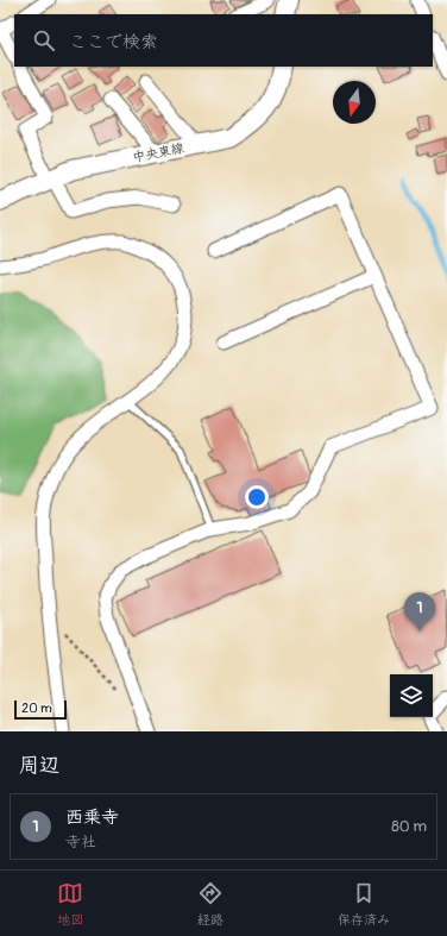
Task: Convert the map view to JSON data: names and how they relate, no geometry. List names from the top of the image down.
{
  "streets": {
    "main road": ["中央東線"]
  },
  "scale_bar": "20 m",
  "north": "bottom",
  "page": {
    "search": "ここで検索",
    "pins": "1",
    "scale": "20 m",
    "heading": "周辺",
    "list": [
      {
        "mark": "1",
        "name": "西乗寺",
        "note": "寺社",
        "value": "80 m"
      }
    ],
    "nav": ["地図", "経路", "保存済み"]
  }
}
